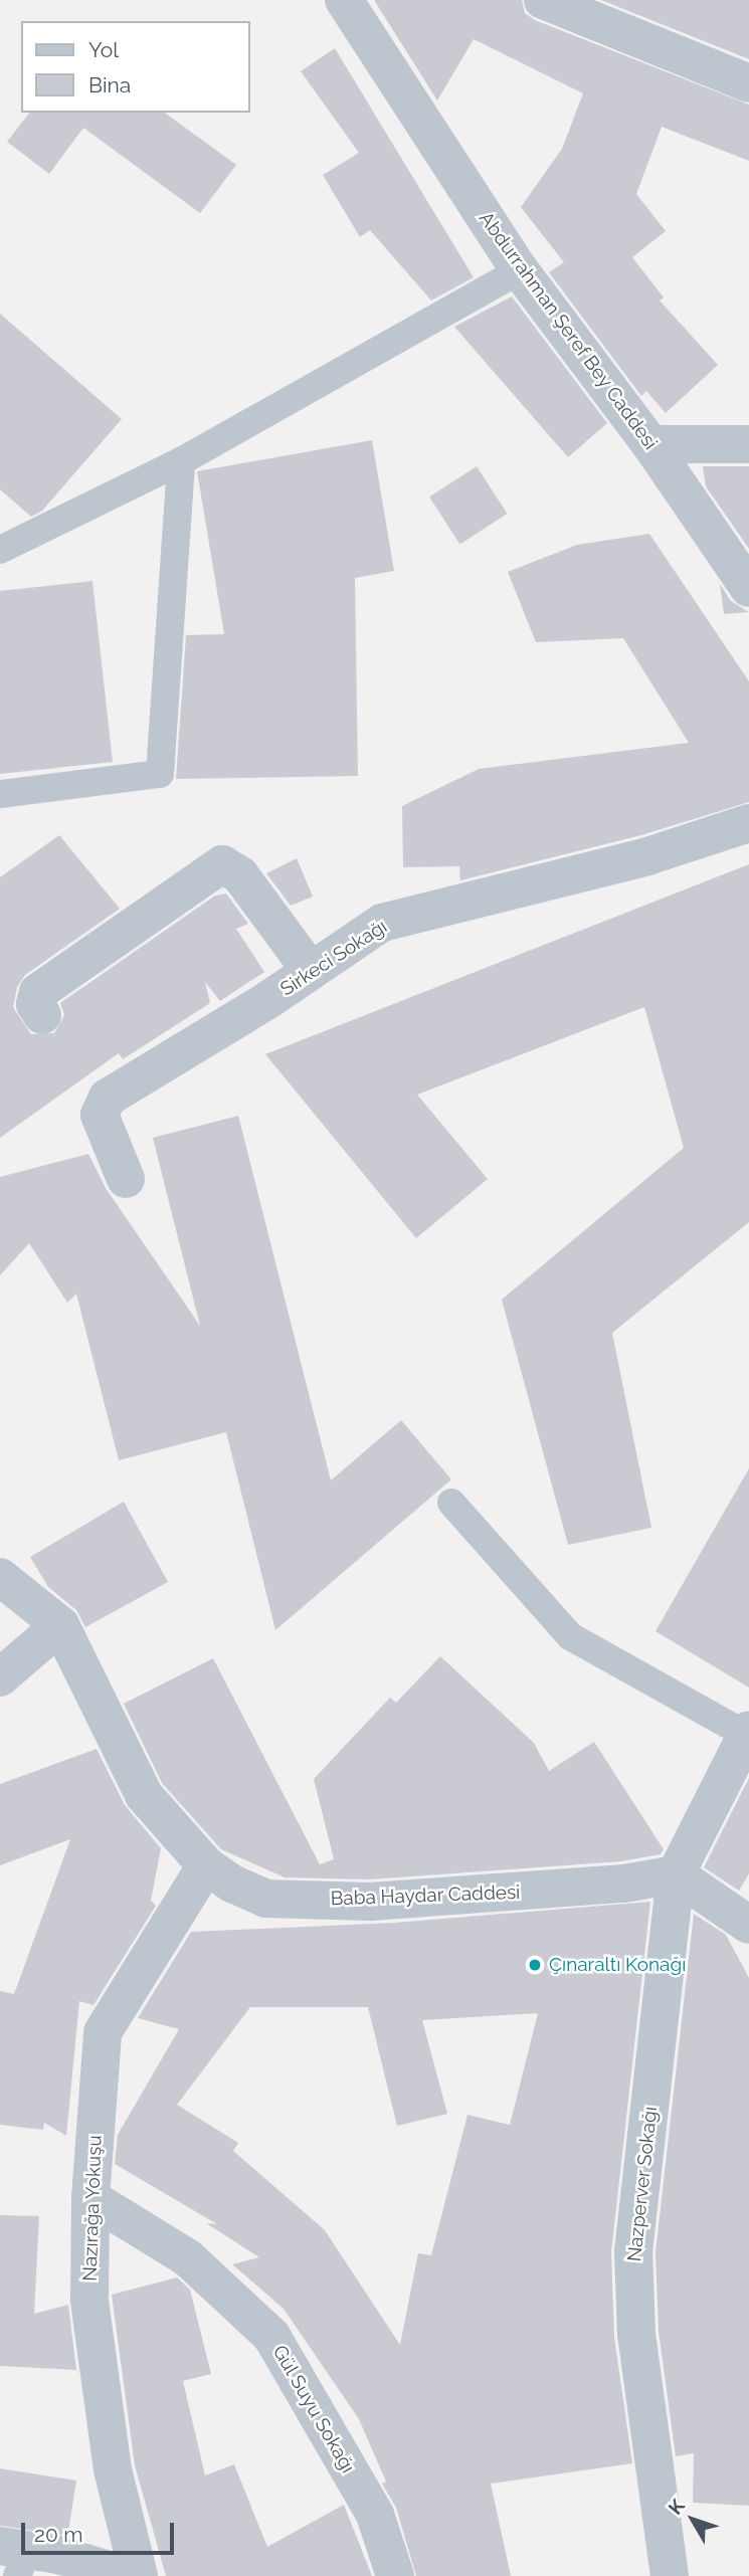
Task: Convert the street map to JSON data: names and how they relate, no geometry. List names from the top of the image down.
{
  "streets": {
    "street": [
      "Abdurrahman Şeref Bey Caddesi",
      "Sirkeci Sokağı",
      "Baba Haydar Caddesi",
      "Nazperver Sokağı",
      "Nazırağa Yokuşu",
      "Gül Suyu Sokağı"
    ]
  },
  "crossings": [
    ["Baba Haydar Caddesi", "Nazperver Sokağı"],
    ["Baba Haydar Caddesi", "Nazırağa Yokuşu"],
    ["Nazırağa Yokuşu", "Gül Suyu Sokağı"]
  ],
  "places": ["Çınaraltı Konağı"],
  "legend": ["Yol", "Bina"],
  "scale_bar": "20 m",
  "north": "top left"
}
